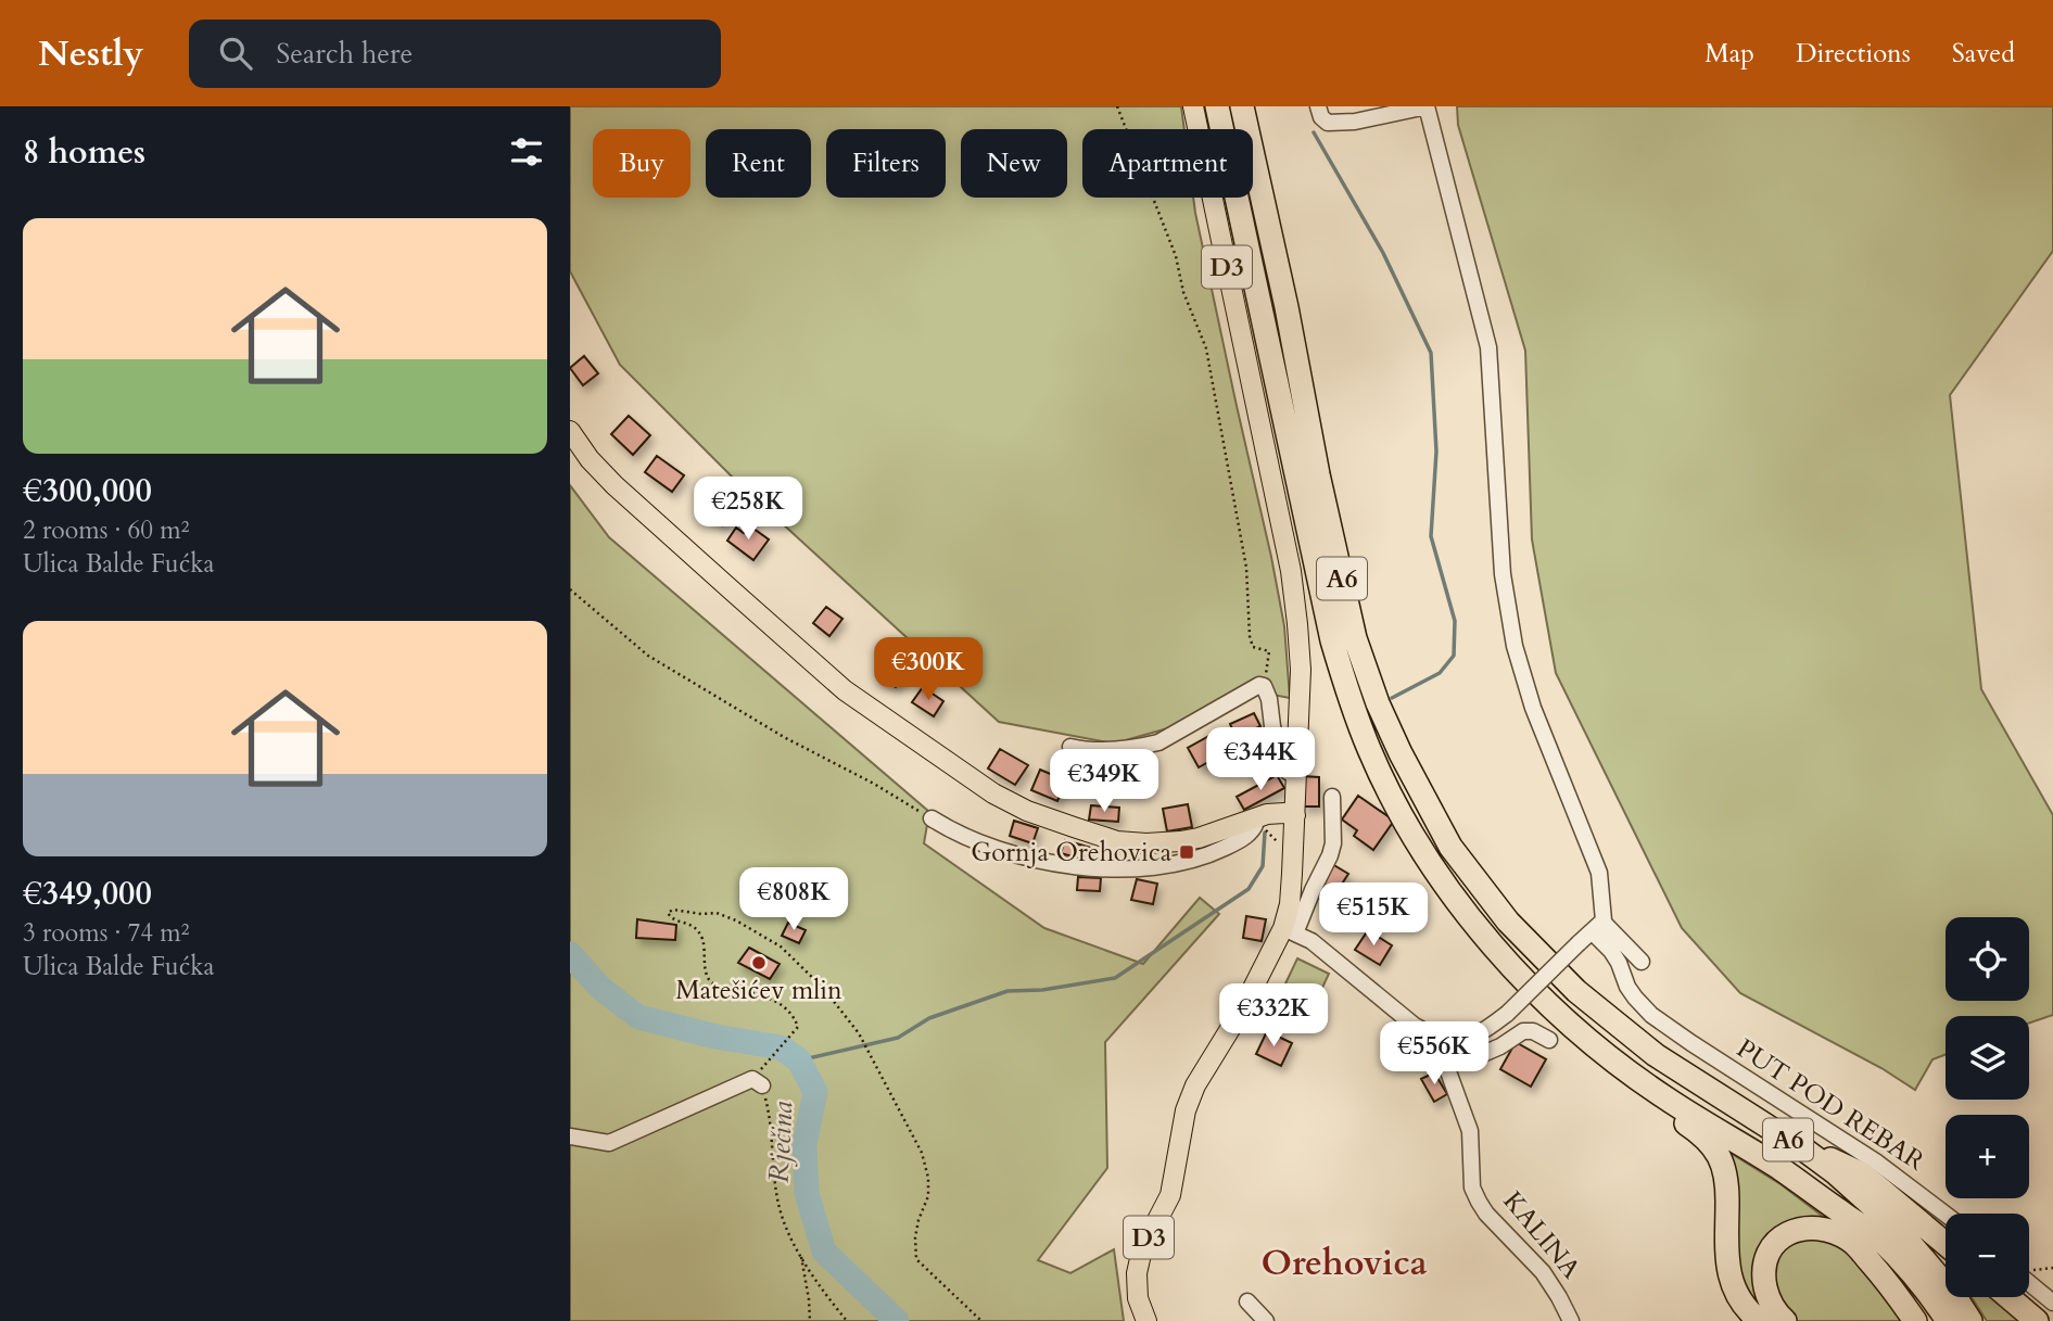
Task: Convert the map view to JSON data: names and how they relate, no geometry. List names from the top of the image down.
{
  "streets": {
    "highway": ["A6"],
    "main road": ["D3"],
    "street": ["PUT POD REBAR", "KALINA"]
  },
  "districts": ["Orehovica"],
  "water": ["Rječina"],
  "places": {
    "transit": ["Gornja Orehovica"],
    "other": ["Matešićev mlin"]
  },
  "page": {
    "header": "Nestly",
    "search": "Search here",
    "nav": ["Map", "Directions", "Saved"],
    "heading": "8 homes",
    "chip": [
      "Buy",
      "Rent",
      "Filters",
      "New",
      "Apartment"
    ],
    "list": [
      {
        "name": "€300,000",
        "note": "2 rooms · 60 m² · Ulica Balde Fućka"
      },
      {
        "name": "€349,000",
        "note": "3 rooms · 74 m² · Ulica Balde Fućka"
      }
    ],
    "price": [
      "€258K",
      "€300K",
      "€344K",
      "€349K",
      "€808K",
      "€515K",
      "€332K",
      "€556K"
    ],
    "map_buttons": ["+", "−"]
  }
}
